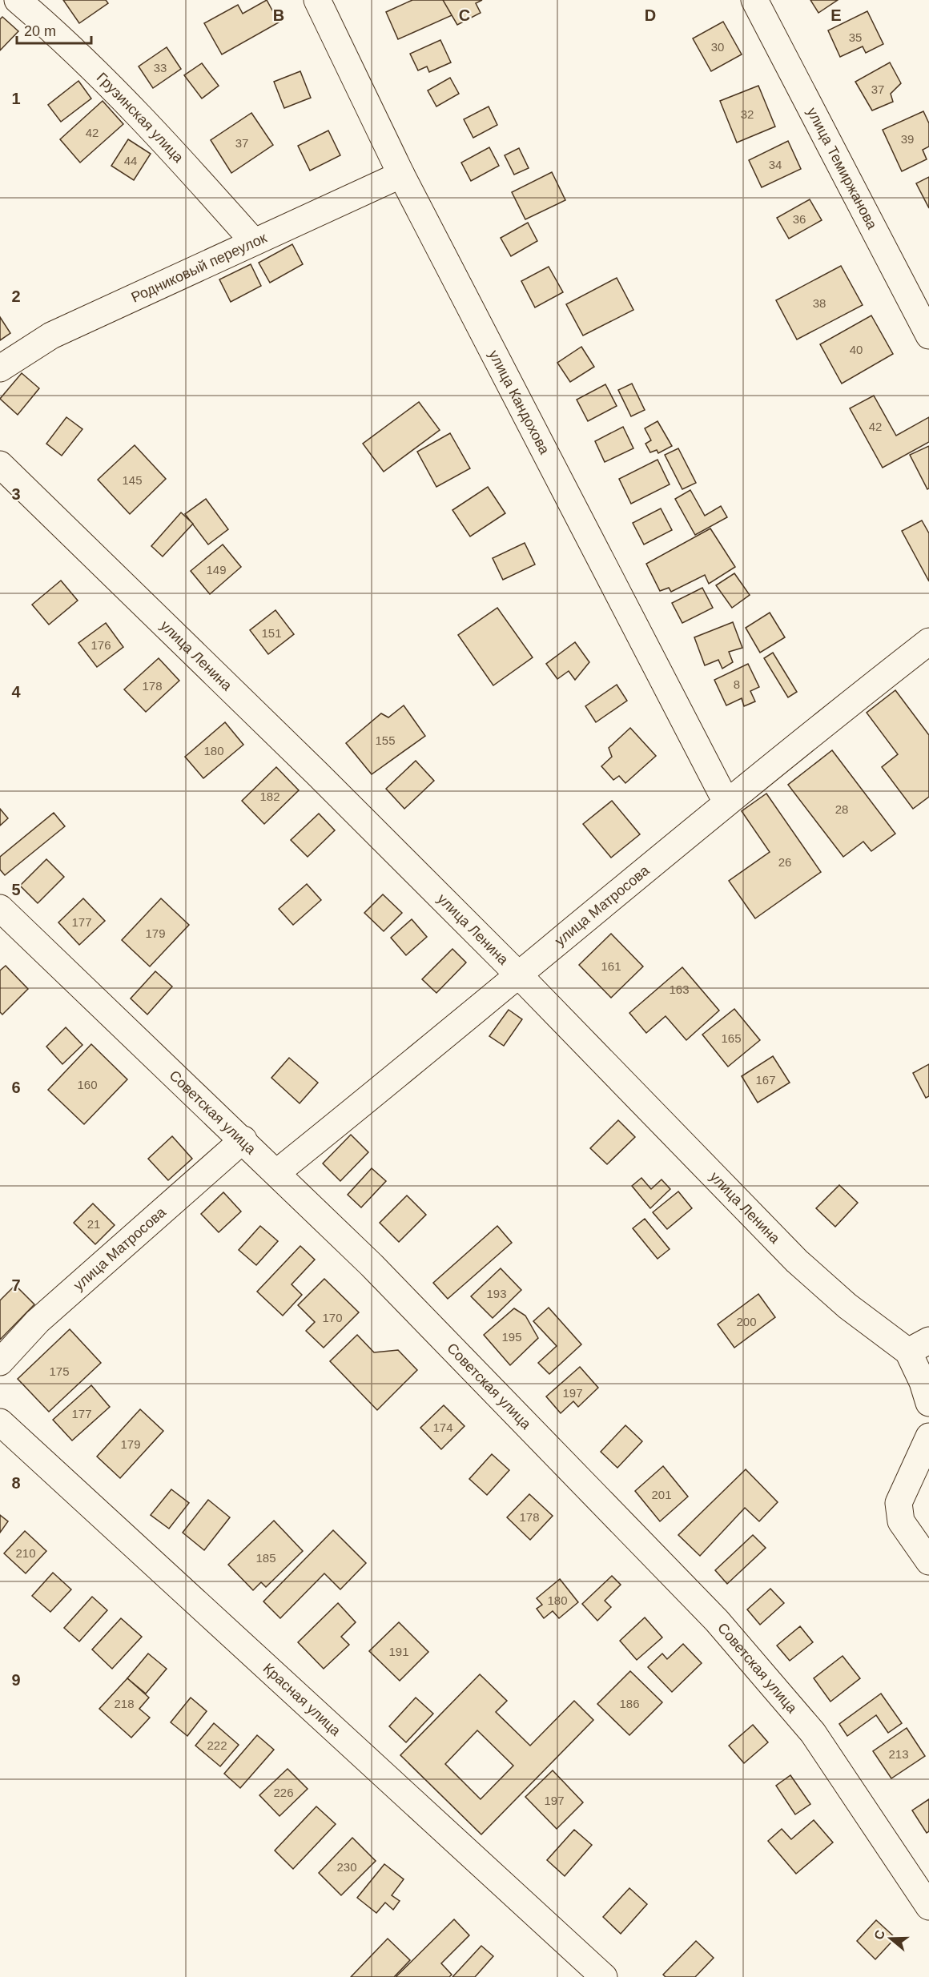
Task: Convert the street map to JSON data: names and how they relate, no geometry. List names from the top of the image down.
{
  "streets": {
    "street": [
      "Грузинская улица",
      "улица Темиржанова",
      "Родниковый переулок",
      "улица Кандохова",
      "улица Ленина",
      "улица Матросова",
      "Советская улица",
      "Красная улица"
    ]
  },
  "crossings": [
    ["Грузинская улица", "Родниковый переулок"],
    ["Родниковый переулок", "улица Кандохова"],
    ["улица Кандохова", "улица Матросова"],
    ["улица Ленина", "улица Матросова"],
    ["улица Матросова", "Советская улица"]
  ],
  "house_numbers": [
    "35",
    "30",
    "33",
    "37",
    "32",
    "42",
    "39",
    "37",
    "44",
    "34",
    "36",
    "38",
    "40",
    "42",
    "145",
    "149",
    "151",
    "176",
    "8",
    "178",
    "155",
    "180",
    "182",
    "28",
    "26",
    "177",
    "179",
    "161",
    "163",
    "165",
    "167",
    "160",
    "21",
    "193",
    "170",
    "200",
    "195",
    "175",
    "197",
    "177",
    "174",
    "179",
    "201",
    "178",
    "210",
    "185",
    "180",
    "191",
    "218",
    "186",
    "222",
    "213",
    "226",
    "197",
    "230"
  ],
  "scale_bar": "20 m",
  "north": "left",
  "grid": {
    "columns": [
      "B",
      "C",
      "D",
      "E"
    ],
    "rows": [
      "1",
      "2",
      "3",
      "4",
      "5",
      "6",
      "7",
      "8",
      "9"
    ]
  }
}
